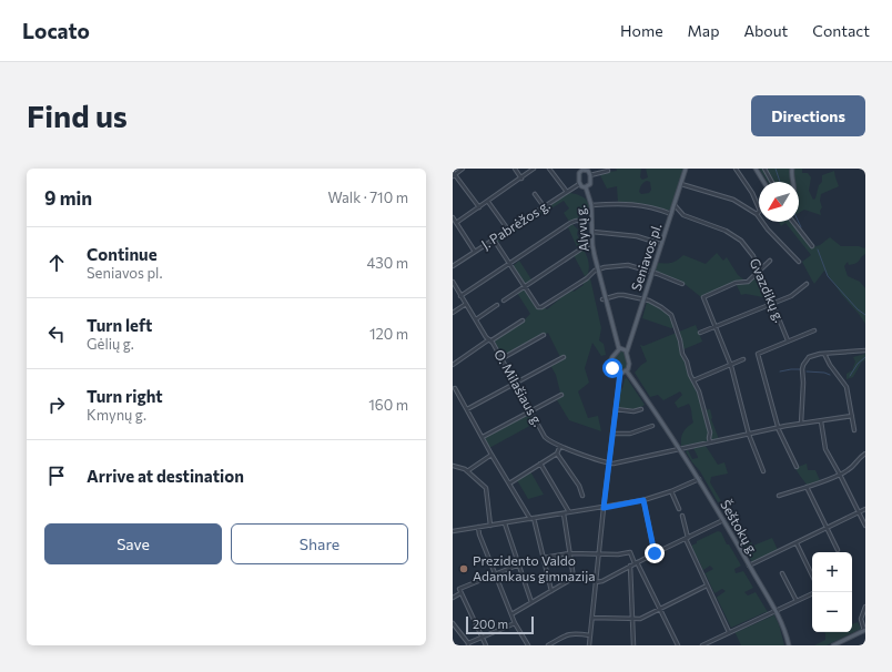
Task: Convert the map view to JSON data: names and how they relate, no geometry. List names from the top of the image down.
{
  "streets": {
    "main road": ["Alyvų g.", "Seniavos pl.", "Šeštokų g."],
    "street": ["J. Pabrėžos g.", "Gvazdikų g.", "O. Milašiaus g."]
  },
  "crossings": [
    ["J. Pabrėžos g.", "Alyvų g."],
    ["Seniavos pl.", "Gvazdikų g."],
    ["Seniavos pl.", "Šeštokų g."]
  ],
  "places": ["Prezidento Valdo Adamkaus gimnazija"],
  "scale_bar": "200 m",
  "north": "bottom left",
  "page": {
    "header": "Locato",
    "nav": [
      "Home",
      "Map",
      "About",
      "Contact"
    ],
    "buttons": [
      "Directions",
      ["Save", "Share"]
    ],
    "title": "Find us",
    "heading": ["9 min", "Walk · 710 m"],
    "list": [
      ["Continue", "Seniavos pl.", "430 m"],
      ["Turn left", "Gėlių g.", "120 m"],
      ["Turn right", "Kmynų g.", "160 m"],
      "Arrive at destination"
    ],
    "map_buttons": ["+", "−"],
    "scale": "200 m"
  }
}
